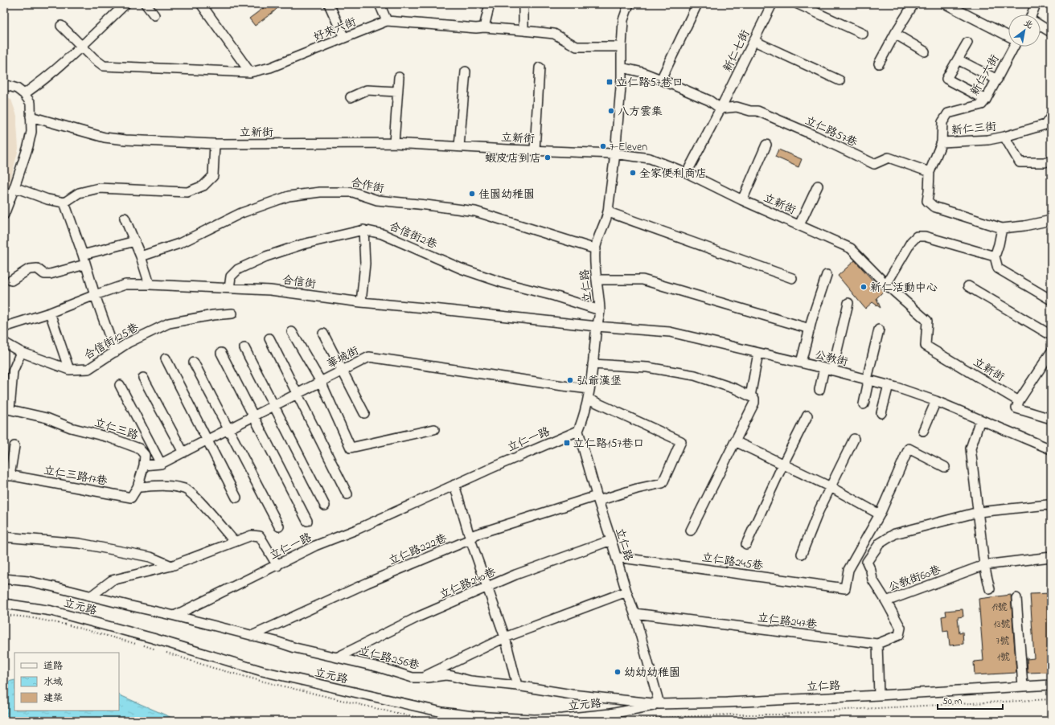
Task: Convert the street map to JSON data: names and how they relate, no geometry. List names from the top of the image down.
{
  "streets": {
    "street": [
      "好來六街",
      "新仁七街",
      "新仁六街",
      "新仁三街",
      "立仁路57巷",
      "立新街",
      "合作街",
      "合信街2巷",
      "合信街",
      "立仁路",
      "合信街125巷",
      "華城街",
      "公教街",
      "立仁三路",
      "立仁一路",
      "立仁三路17巷",
      "立仁路222巷",
      "立仁路245巷",
      "公教街60巷",
      "立仁路240巷",
      "立元路",
      "立仁路247巷",
      "立仁路256巷"
    ]
  },
  "crossings": [
    ["好來六街", "立仁路"],
    ["新仁七街", "立仁路57巷"],
    ["新仁七街", "立新街"],
    ["新仁六街", "新仁三街"],
    ["新仁六街", "立仁路57巷"],
    ["立新街", "立仁路"],
    ["合作街", "立仁路"],
    ["合信街2巷", "合信街"],
    ["合信街2巷", "立仁路"],
    ["合信街", "立仁路"],
    ["合信街", "公教街"],
    ["立仁路", "華城街"],
    ["立仁路", "公教街"],
    ["立仁路", "立仁一路"],
    ["立仁路", "立仁路222巷"],
    ["立仁路", "立仁路245巷"],
    ["立仁路", "立仁路240巷"],
    ["立仁路", "立元路"],
    ["立仁路", "立仁路247巷"],
    ["立仁路", "立仁路256巷"],
    ["華城街", "立仁三路"],
    ["立仁三路", "立仁三路17巷"],
    ["立仁一路", "立仁路256巷"],
    ["立仁路222巷", "立仁路256巷"],
    ["公教街60巷", "立仁路247巷"],
    ["立仁路240巷", "立仁路256巷"],
    ["立元路", "立仁路256巷"]
  ],
  "places": {
    "transit": ["立仁路57巷口", "立仁路157巷口"],
    "other": [
      "八方雲集",
      "7-Eleven",
      "蝦皮店到店",
      "全家便利商店",
      "佳園幼稚園",
      "新仁活動中心",
      "弘爺漢堡",
      "幼幼幼稚園"
    ]
  },
  "house_numbers": [
    "19號",
    "13號",
    "7號",
    "1號"
  ],
  "legend": ["道路", "水域", "建築"],
  "scale_bar": "50 m",
  "north": "top right"
}
